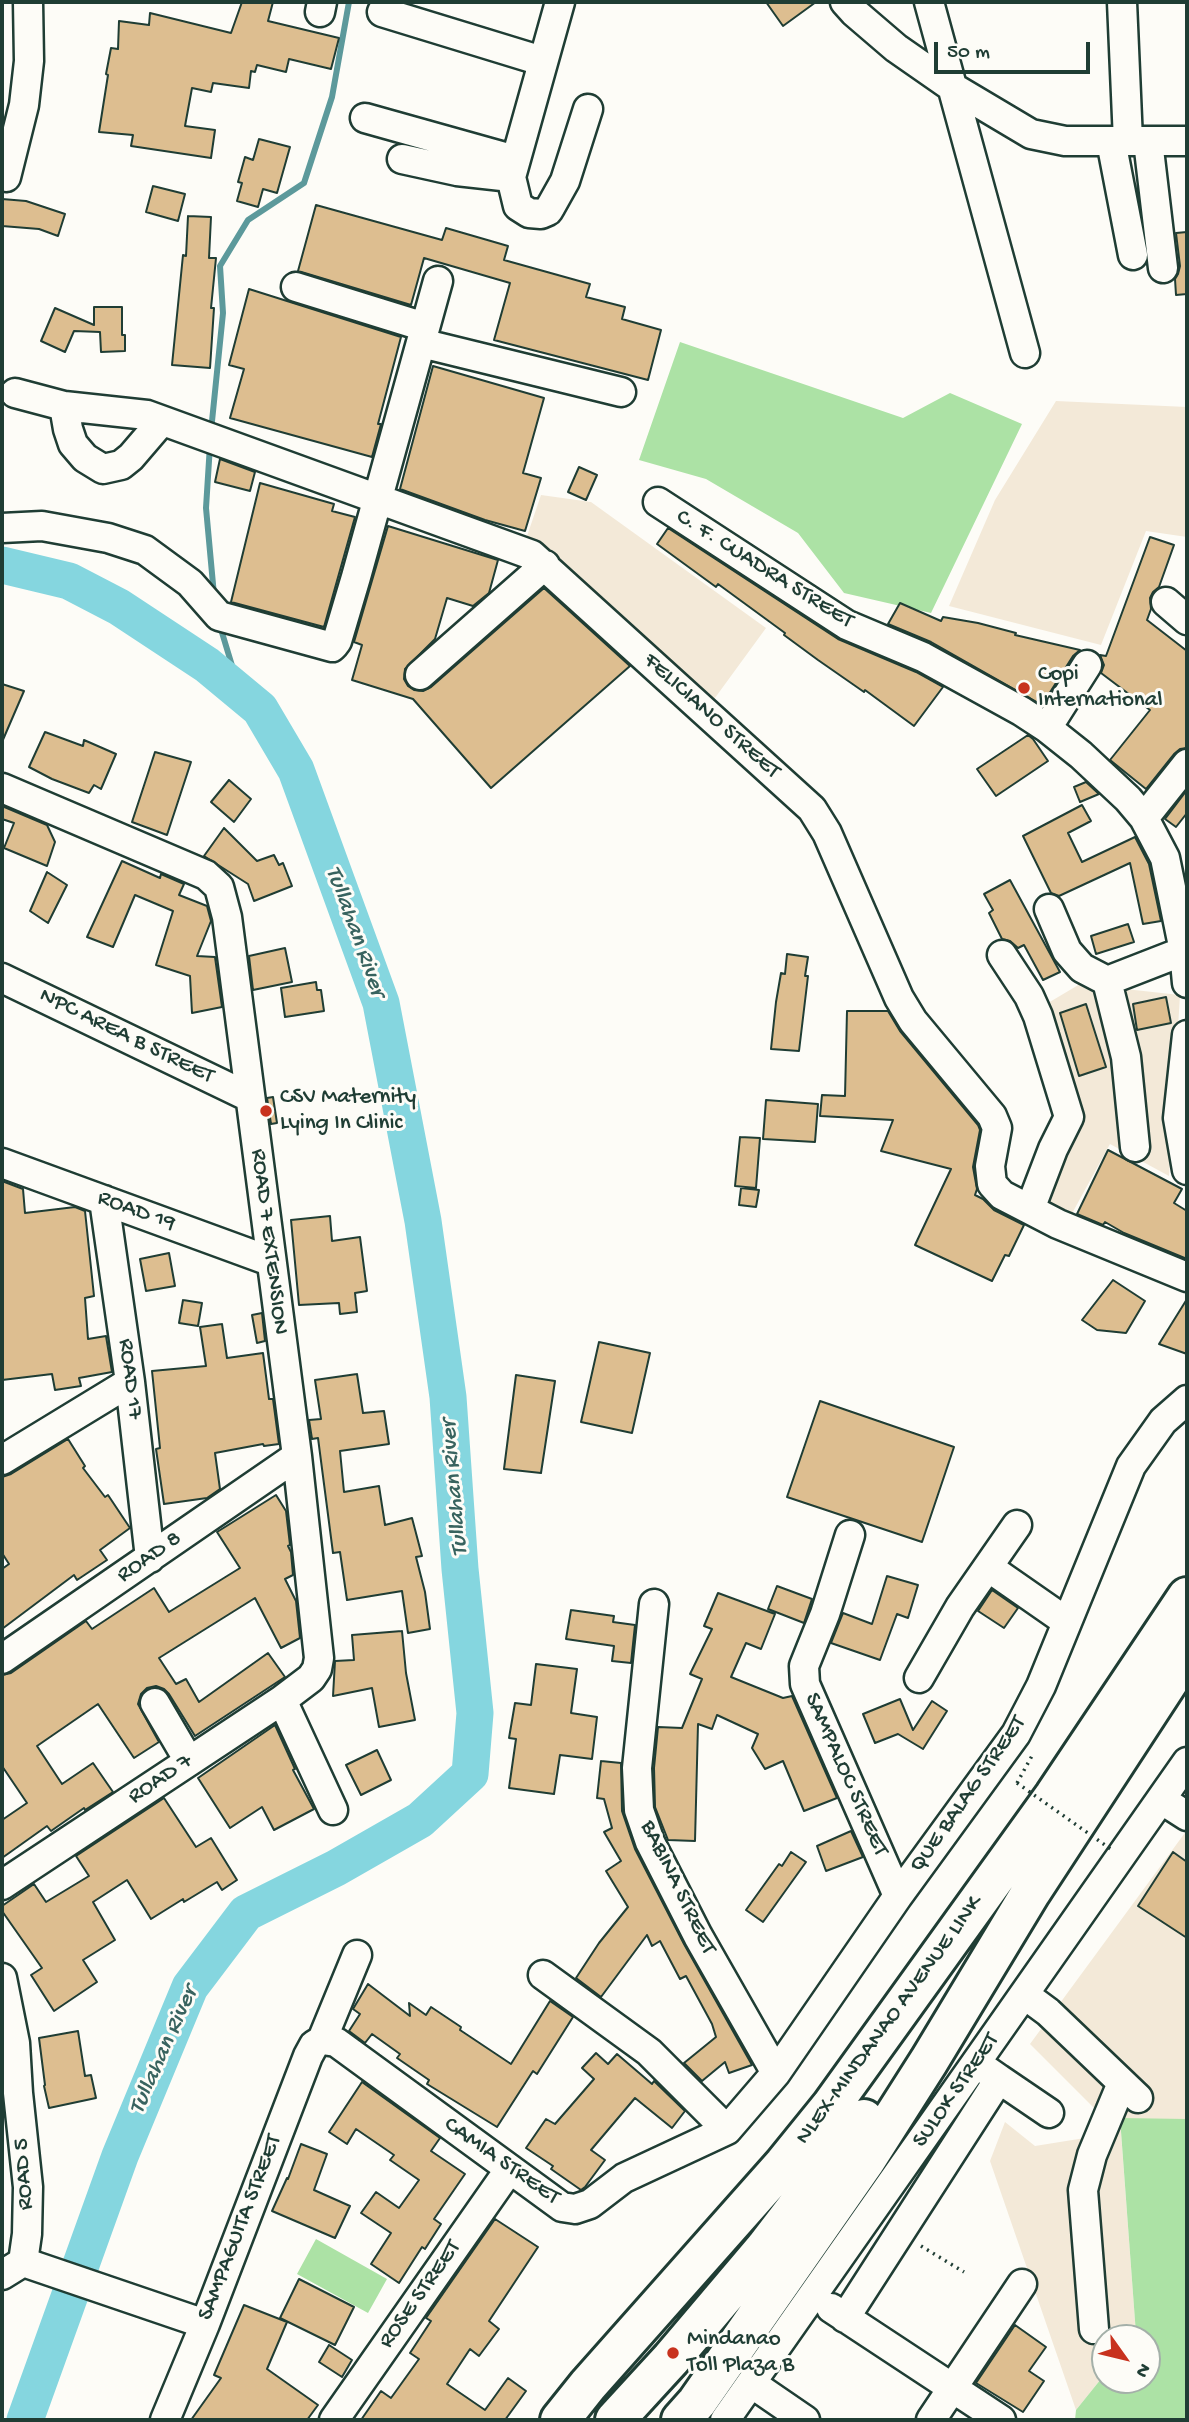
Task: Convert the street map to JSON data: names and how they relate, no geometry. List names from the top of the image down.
{
  "streets": {
    "highway": ["NLEX-MINDANAO AVENUE LINK"],
    "street": [
      "C. F. CUADRA STREET",
      "FELICIANO STREET",
      "NPC AREA B STREET",
      "ROAD 19",
      "ROAD 7 EXTENSION",
      "ROAD 17",
      "ROAD 8",
      "SAMPALOC STREET",
      "ROAD 7",
      "QUE BALAG STREET",
      "BABINA STREET",
      "SULOK STREET",
      "CAMIA STREET",
      "ROAD 5",
      "SAMPAGUITA STREET",
      "ROSE STREET"
    ]
  },
  "crossings": [
    ["NPC AREA B STREET", "ROAD 7 EXTENSION"],
    ["ROAD 19", "ROAD 7 EXTENSION"],
    ["ROAD 19", "ROAD 17"],
    ["ROAD 7 EXTENSION", "ROAD 8"],
    ["ROAD 7 EXTENSION", "ROAD 7"],
    ["ROAD 17", "ROAD 8"],
    ["SAMPALOC STREET", "QUE BALAG STREET"],
    ["QUE BALAG STREET", "BABINA STREET"],
    ["QUE BALAG STREET", "CAMIA STREET"],
    ["CAMIA STREET", "SAMPAGUITA STREET"],
    ["CAMIA STREET", "ROSE STREET"]
  ],
  "water": ["Tullahan River"],
  "places": ["Copi International", "CSV Maternity Lying In Clinic", "Mindanao Toll Plaza B"],
  "scale_bar": "50 m",
  "north": "bottom right"
}
